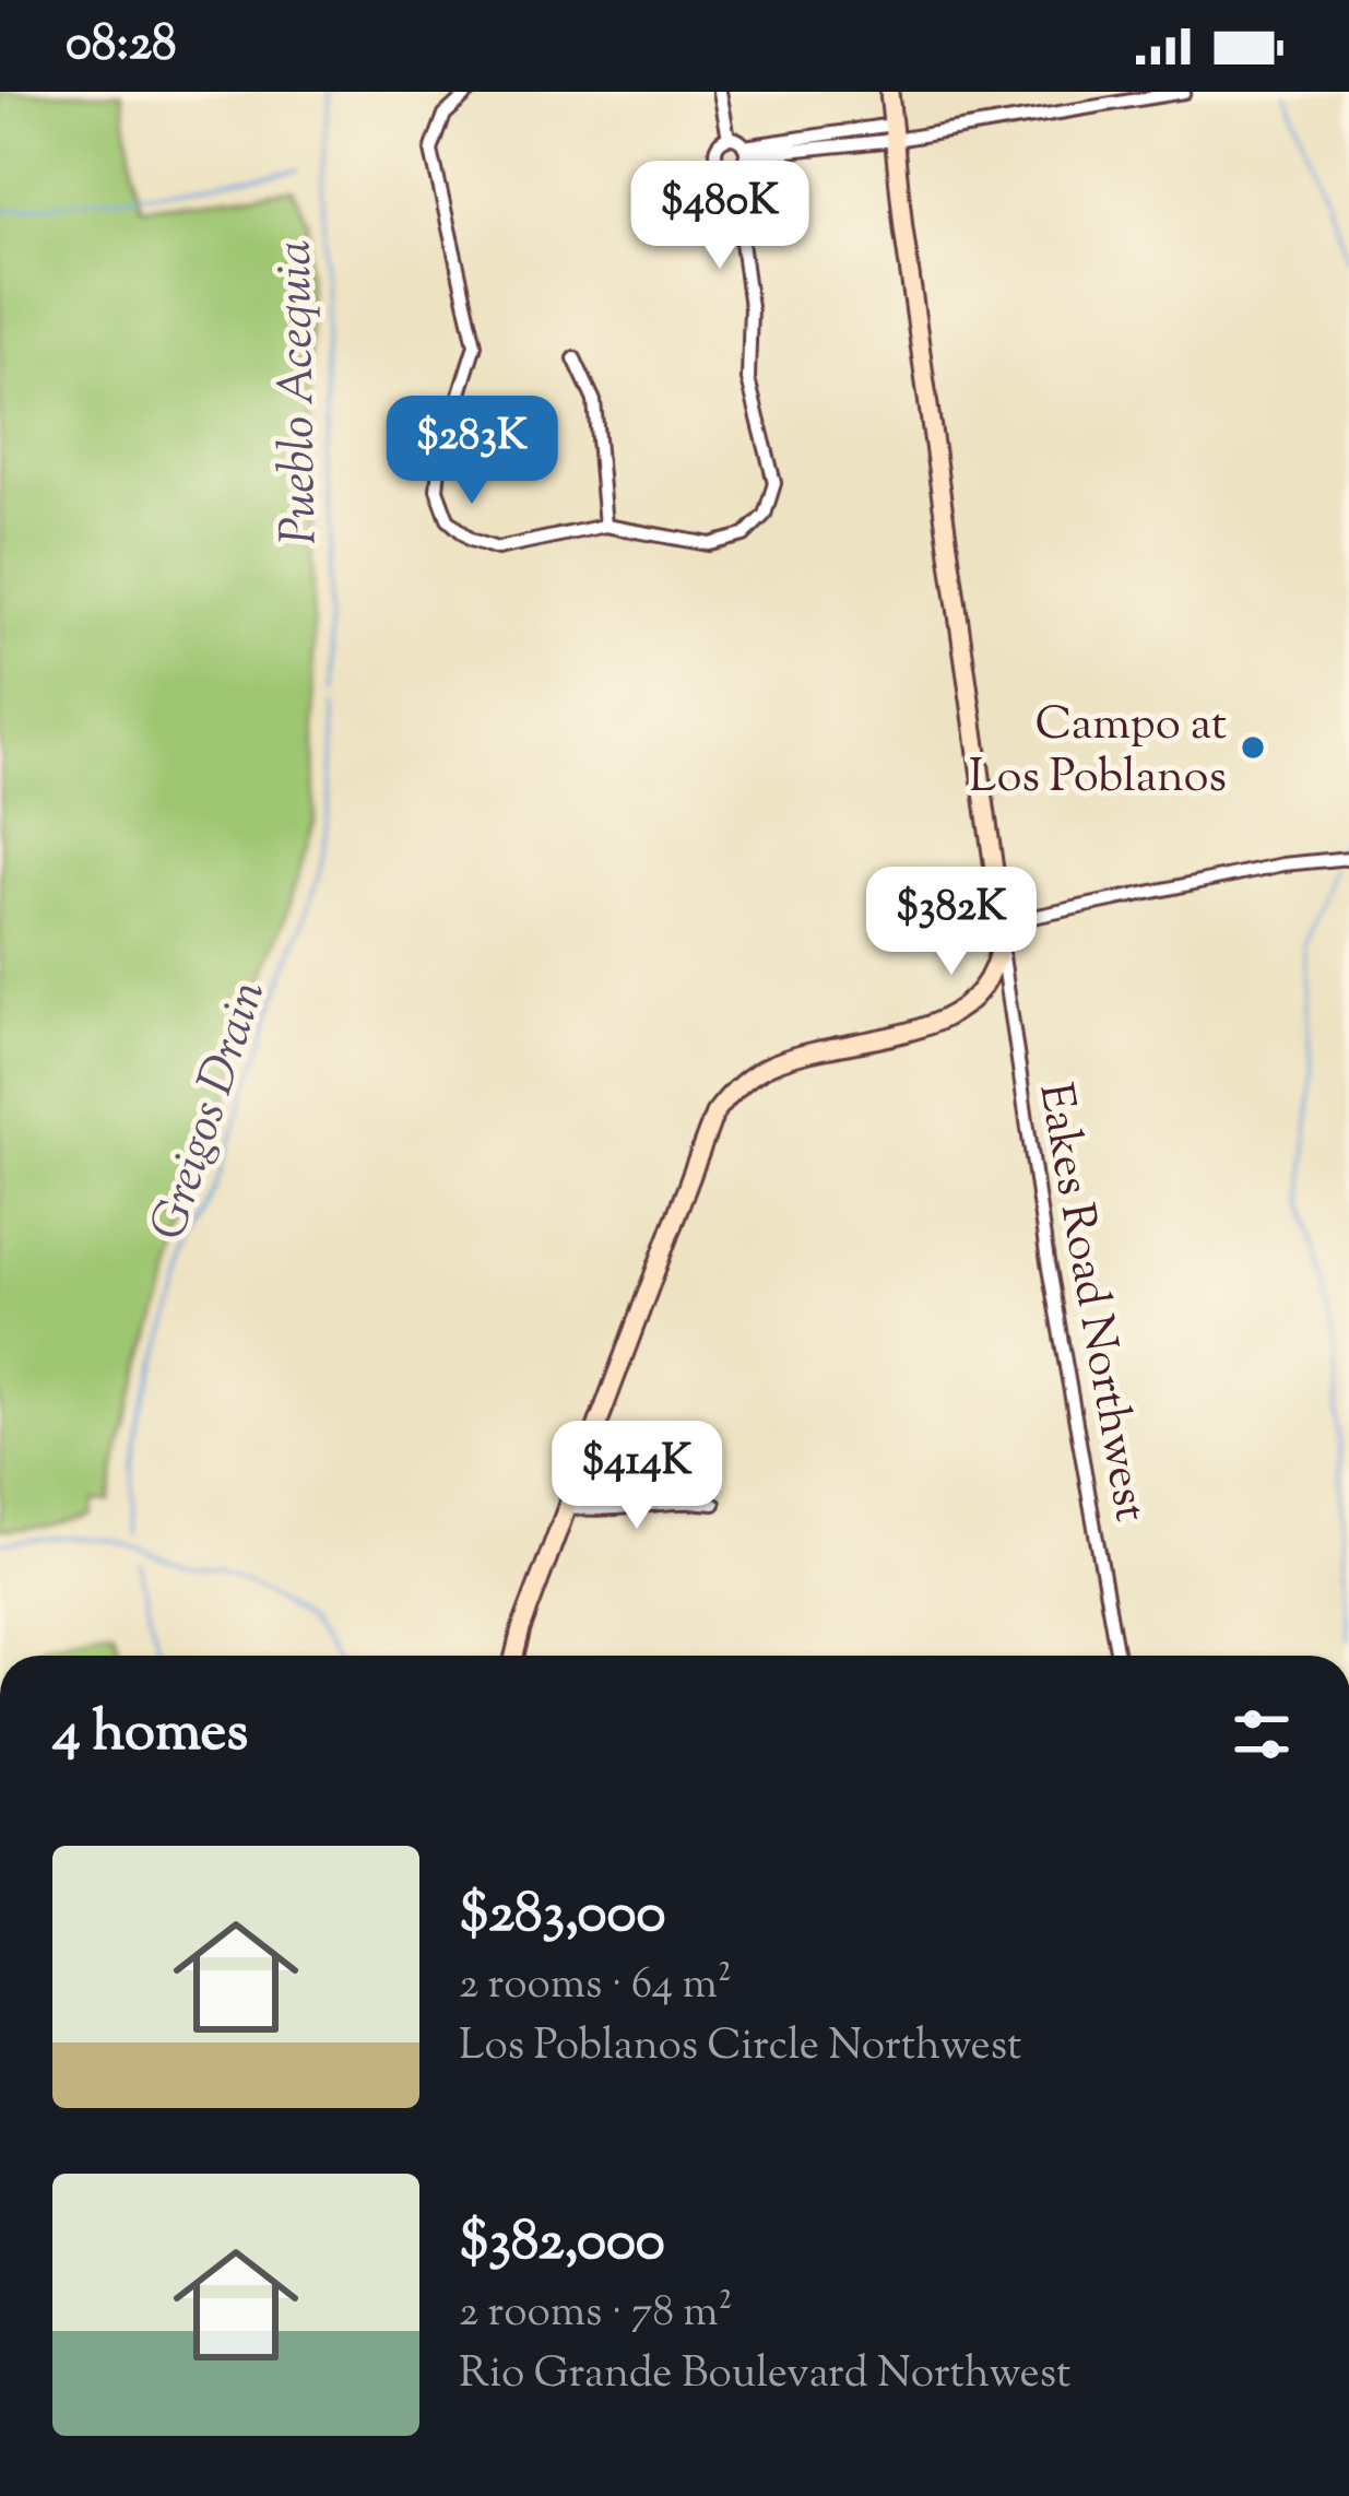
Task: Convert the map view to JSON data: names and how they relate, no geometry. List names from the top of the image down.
{
  "streets": {
    "street": ["Eakes Road Northwest"]
  },
  "water": ["Pueblo Acequia", "Greigos Drain"],
  "places": ["Campo at Los Poblanos"],
  "page": {
    "status": "08:28",
    "price": [
      "$480K",
      "$283K",
      "$382K",
      "$414K"
    ],
    "heading": "4 homes",
    "list": [
      {
        "name": "$283,000",
        "note": "2 rooms · 64 m² · Los Poblanos Circle Northwest"
      },
      {
        "name": "$382,000",
        "note": "2 rooms · 78 m² · Rio Grande Boulevard Northwest"
      }
    ]
  }
}
